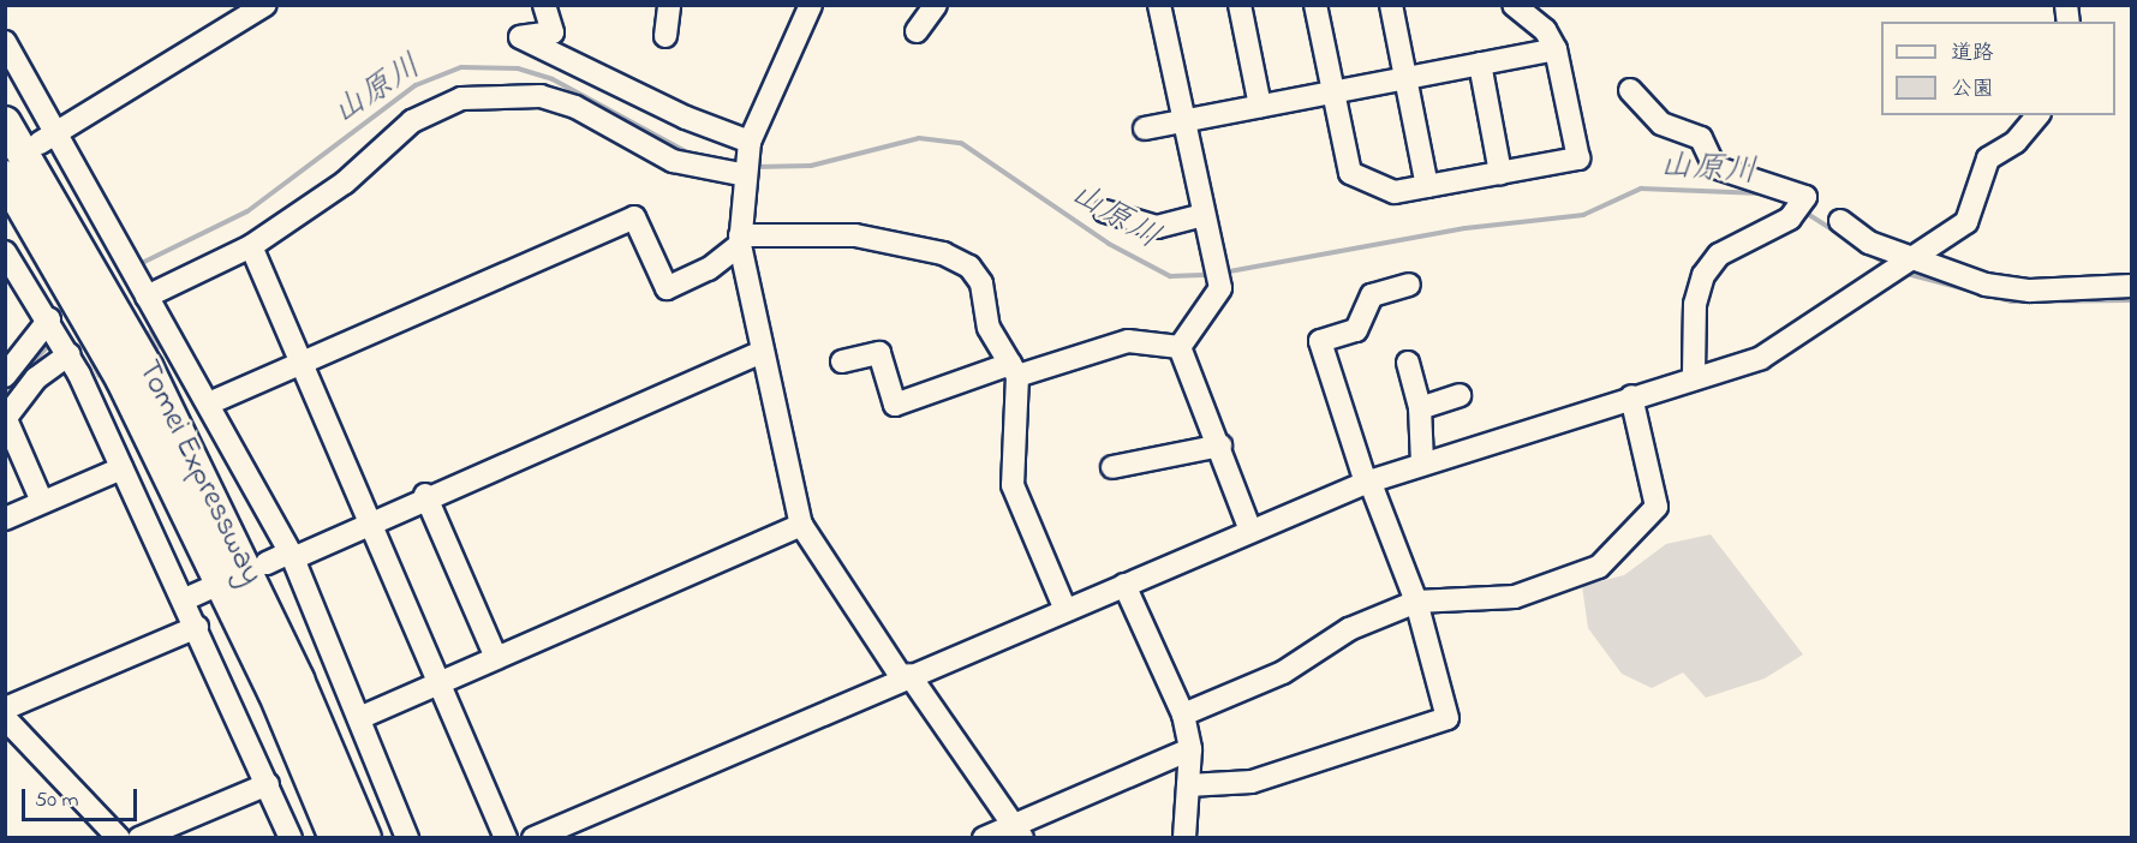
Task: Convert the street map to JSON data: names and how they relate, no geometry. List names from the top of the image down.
{
  "streets": {
    "highway": ["Tomei Expressway"]
  },
  "water": ["山原川"],
  "legend": ["道路", "公園"],
  "scale_bar": "50 m"
}
